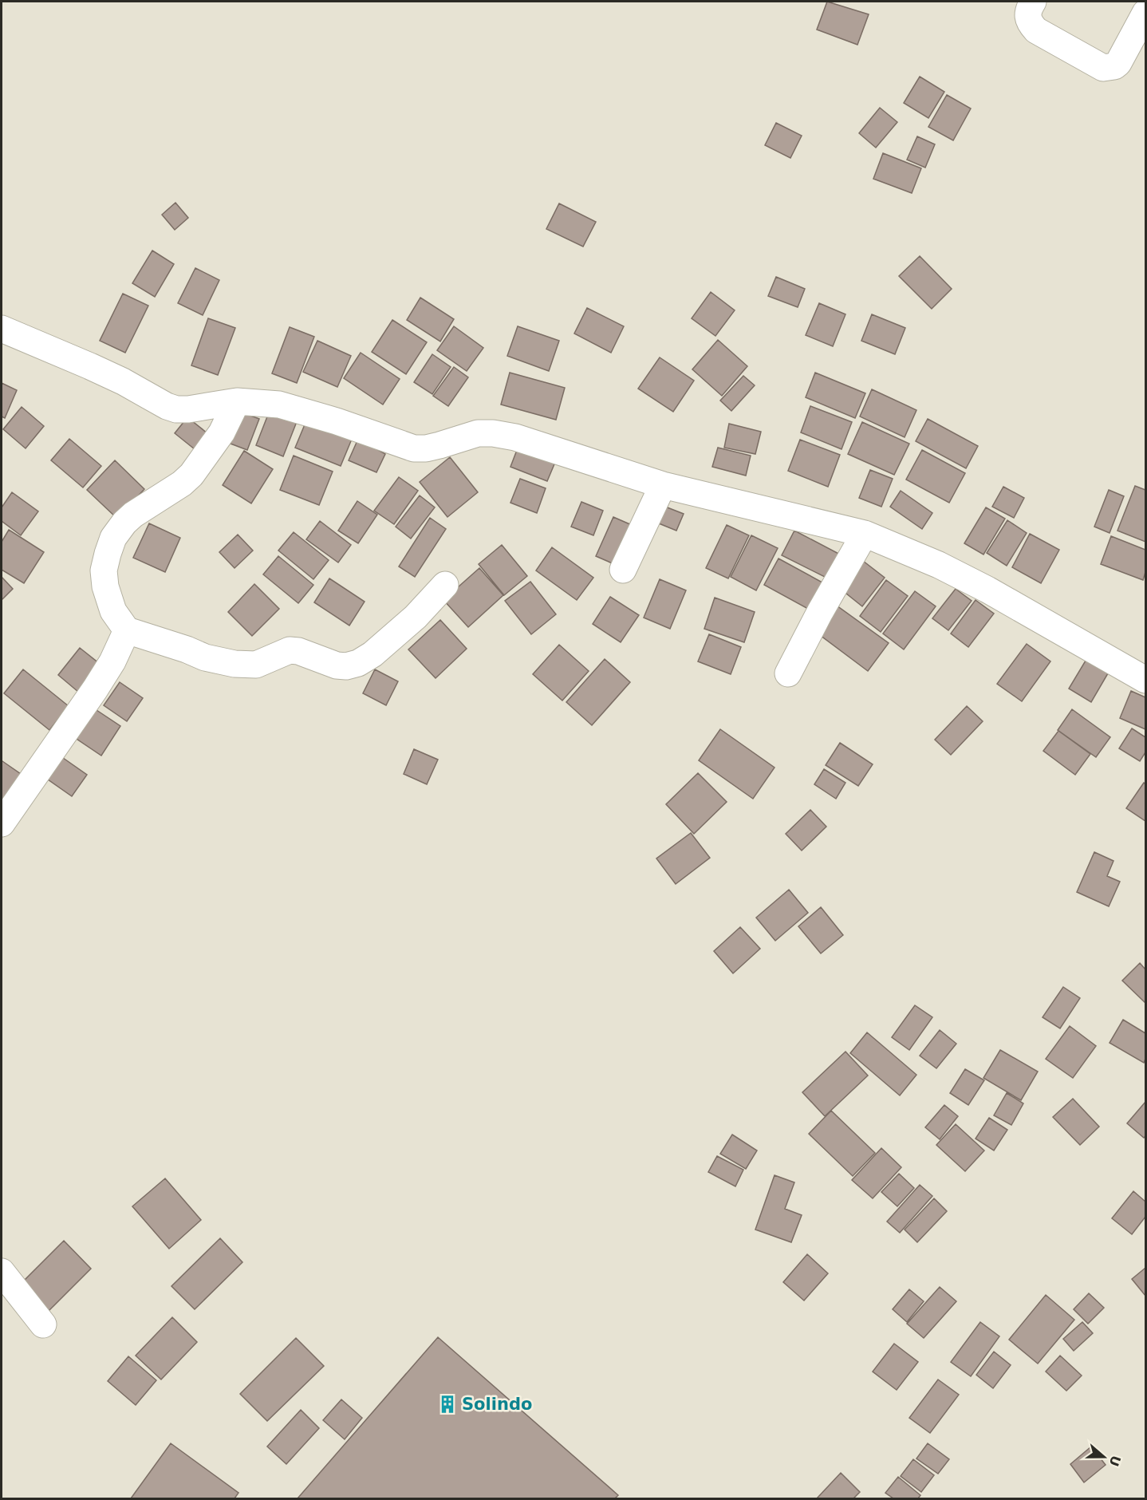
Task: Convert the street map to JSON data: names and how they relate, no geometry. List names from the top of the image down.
{
  "places": {
    "building": ["Solindo"]
  },
  "north": "right"
}
